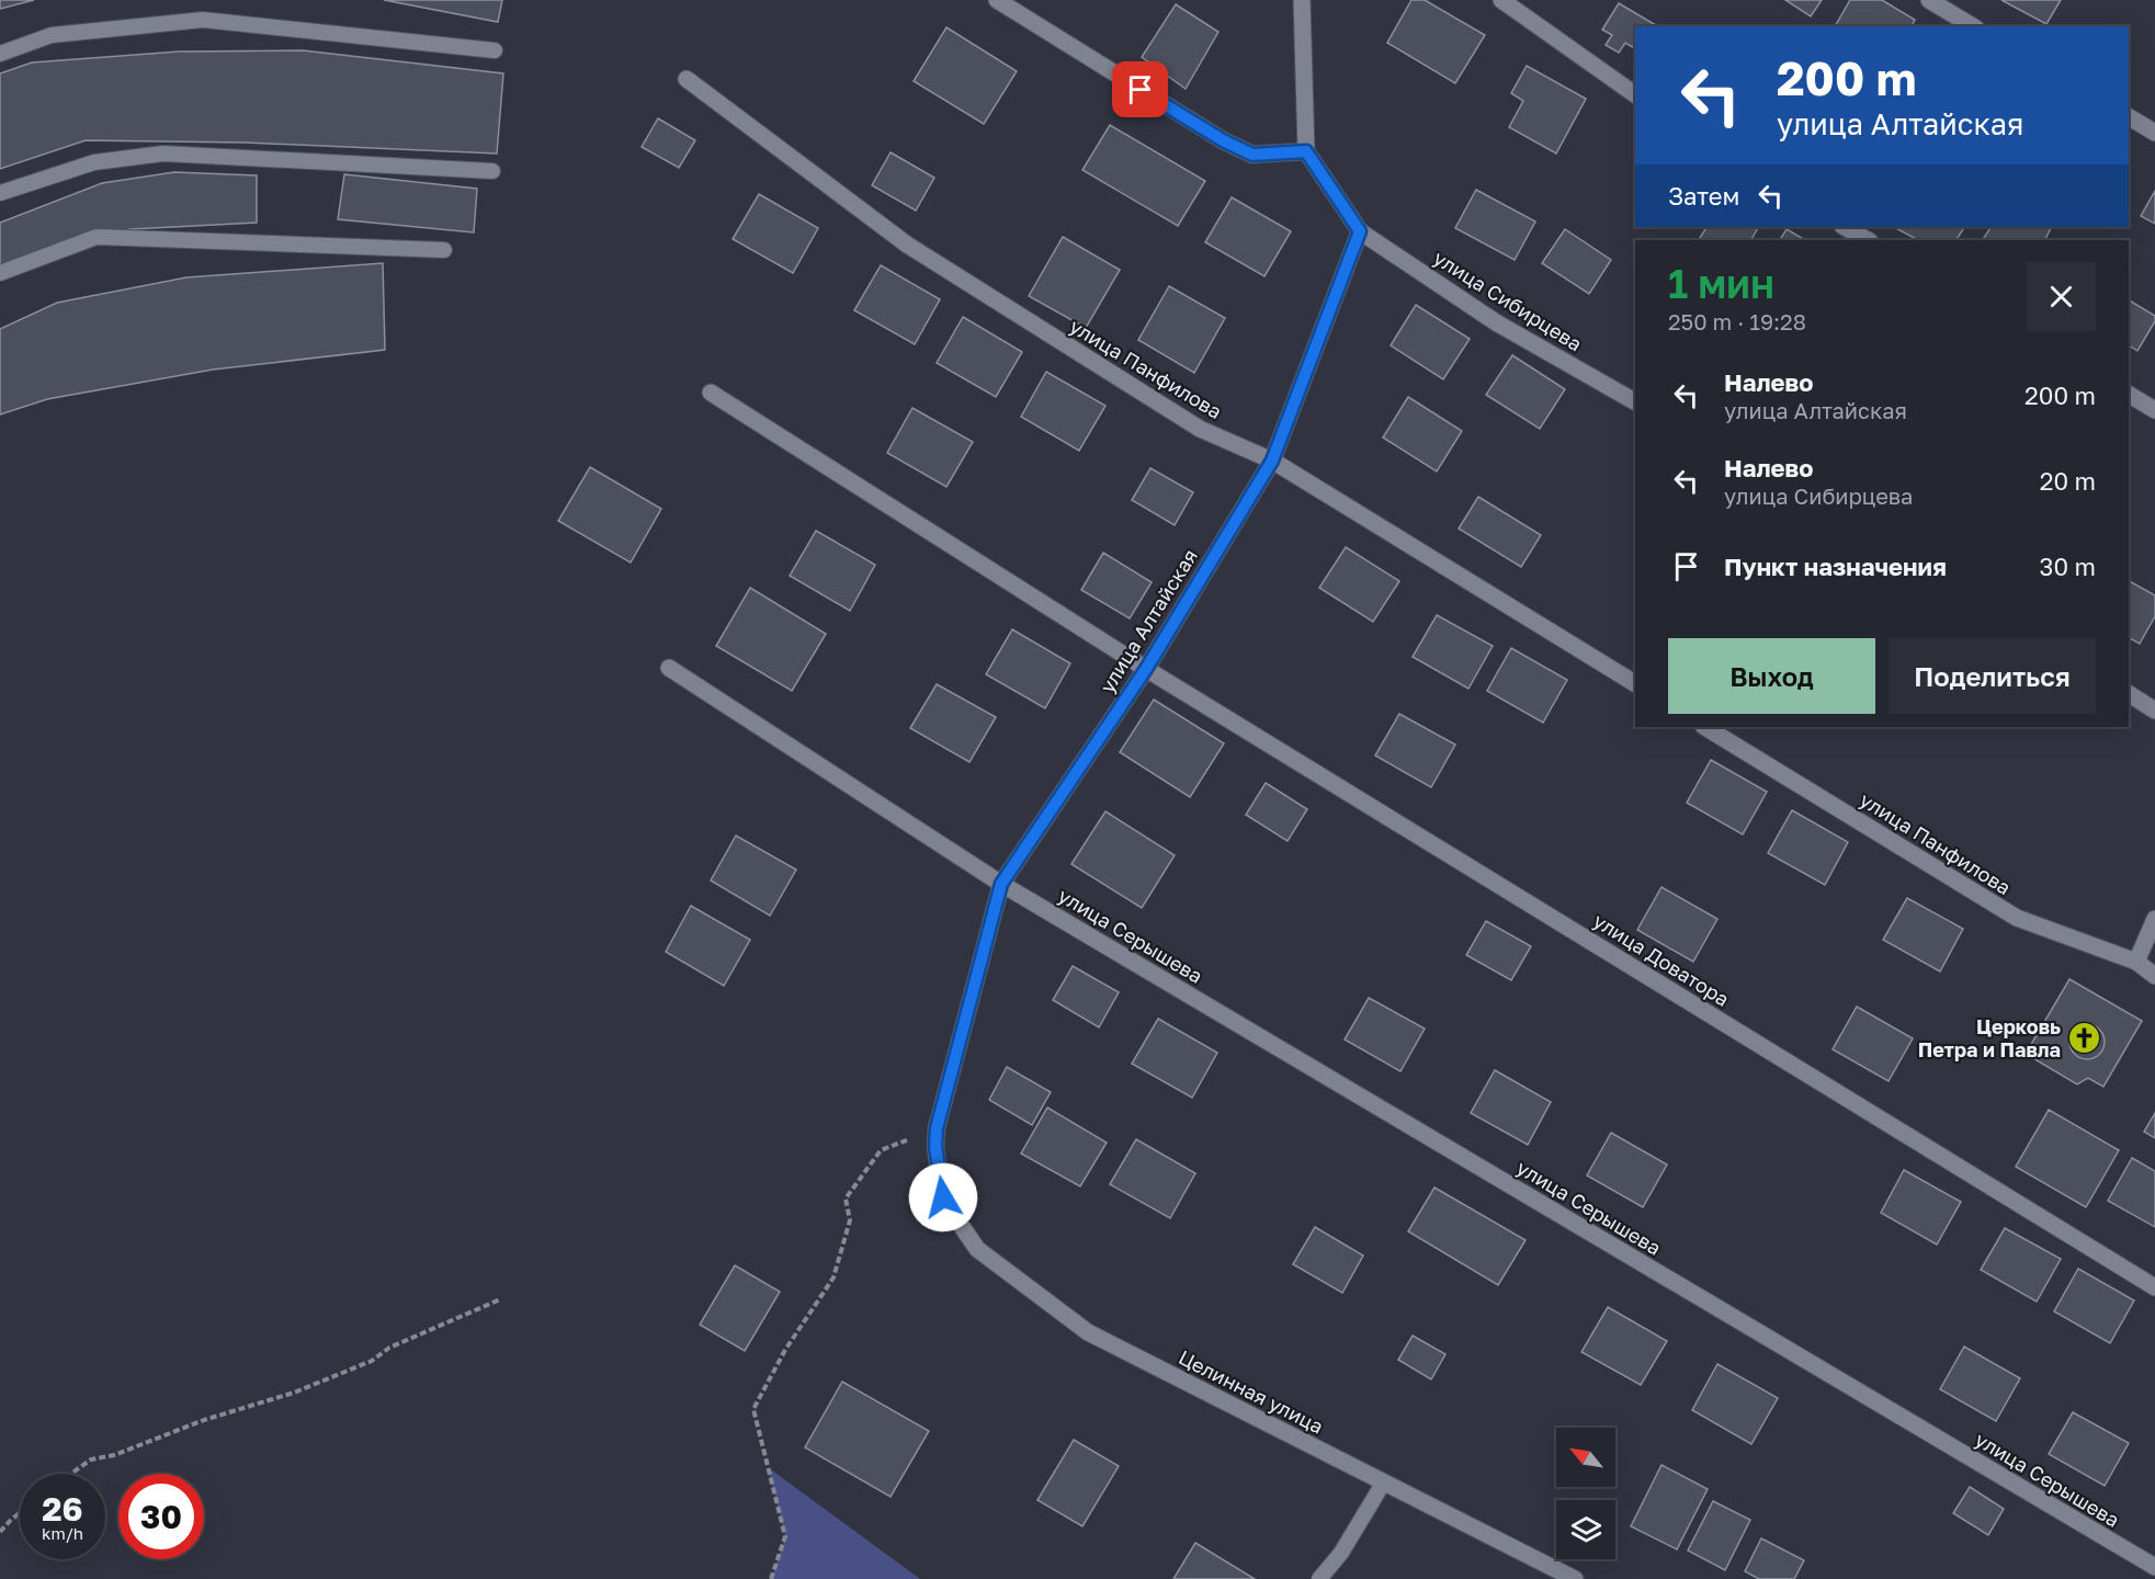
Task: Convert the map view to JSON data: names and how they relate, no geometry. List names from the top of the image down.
{
  "streets": {
    "street": [
      "улица Сибирцева",
      "улица Панфилова",
      "улица Алтайская",
      "улица Серышева",
      "улица Доватора",
      "Целинная улица"
    ]
  },
  "crossings": [
    ["улица Сибирцева", "улица Алтайская"],
    ["улица Панфилова", "улица Алтайская"],
    ["улица Алтайская", "улица Серышева"],
    ["улица Алтайская", "улица Доватора"],
    ["улица Алтайская", "Целинная улица"]
  ],
  "places": {
    "church": ["Церковь Петра и Павла"]
  },
  "north": "top left",
  "page": {
    "turn": ["200 m", "улица Алтайская"],
    "then": "Затем",
    "heading": ["1 мин", "250 m · 19:28"],
    "list": [
      {
        "name": "Налево",
        "note": "улица Алтайская",
        "value": "200 m"
      },
      {
        "name": "Налево",
        "note": "улица Сибирцева",
        "value": "20 m"
      },
      {
        "name": "Пункт назначения",
        "value": "30 m"
      }
    ],
    "buttons": ["Выход", "Поделиться"],
    "speed": "26 km/h",
    "limit": "30"
  }
}
